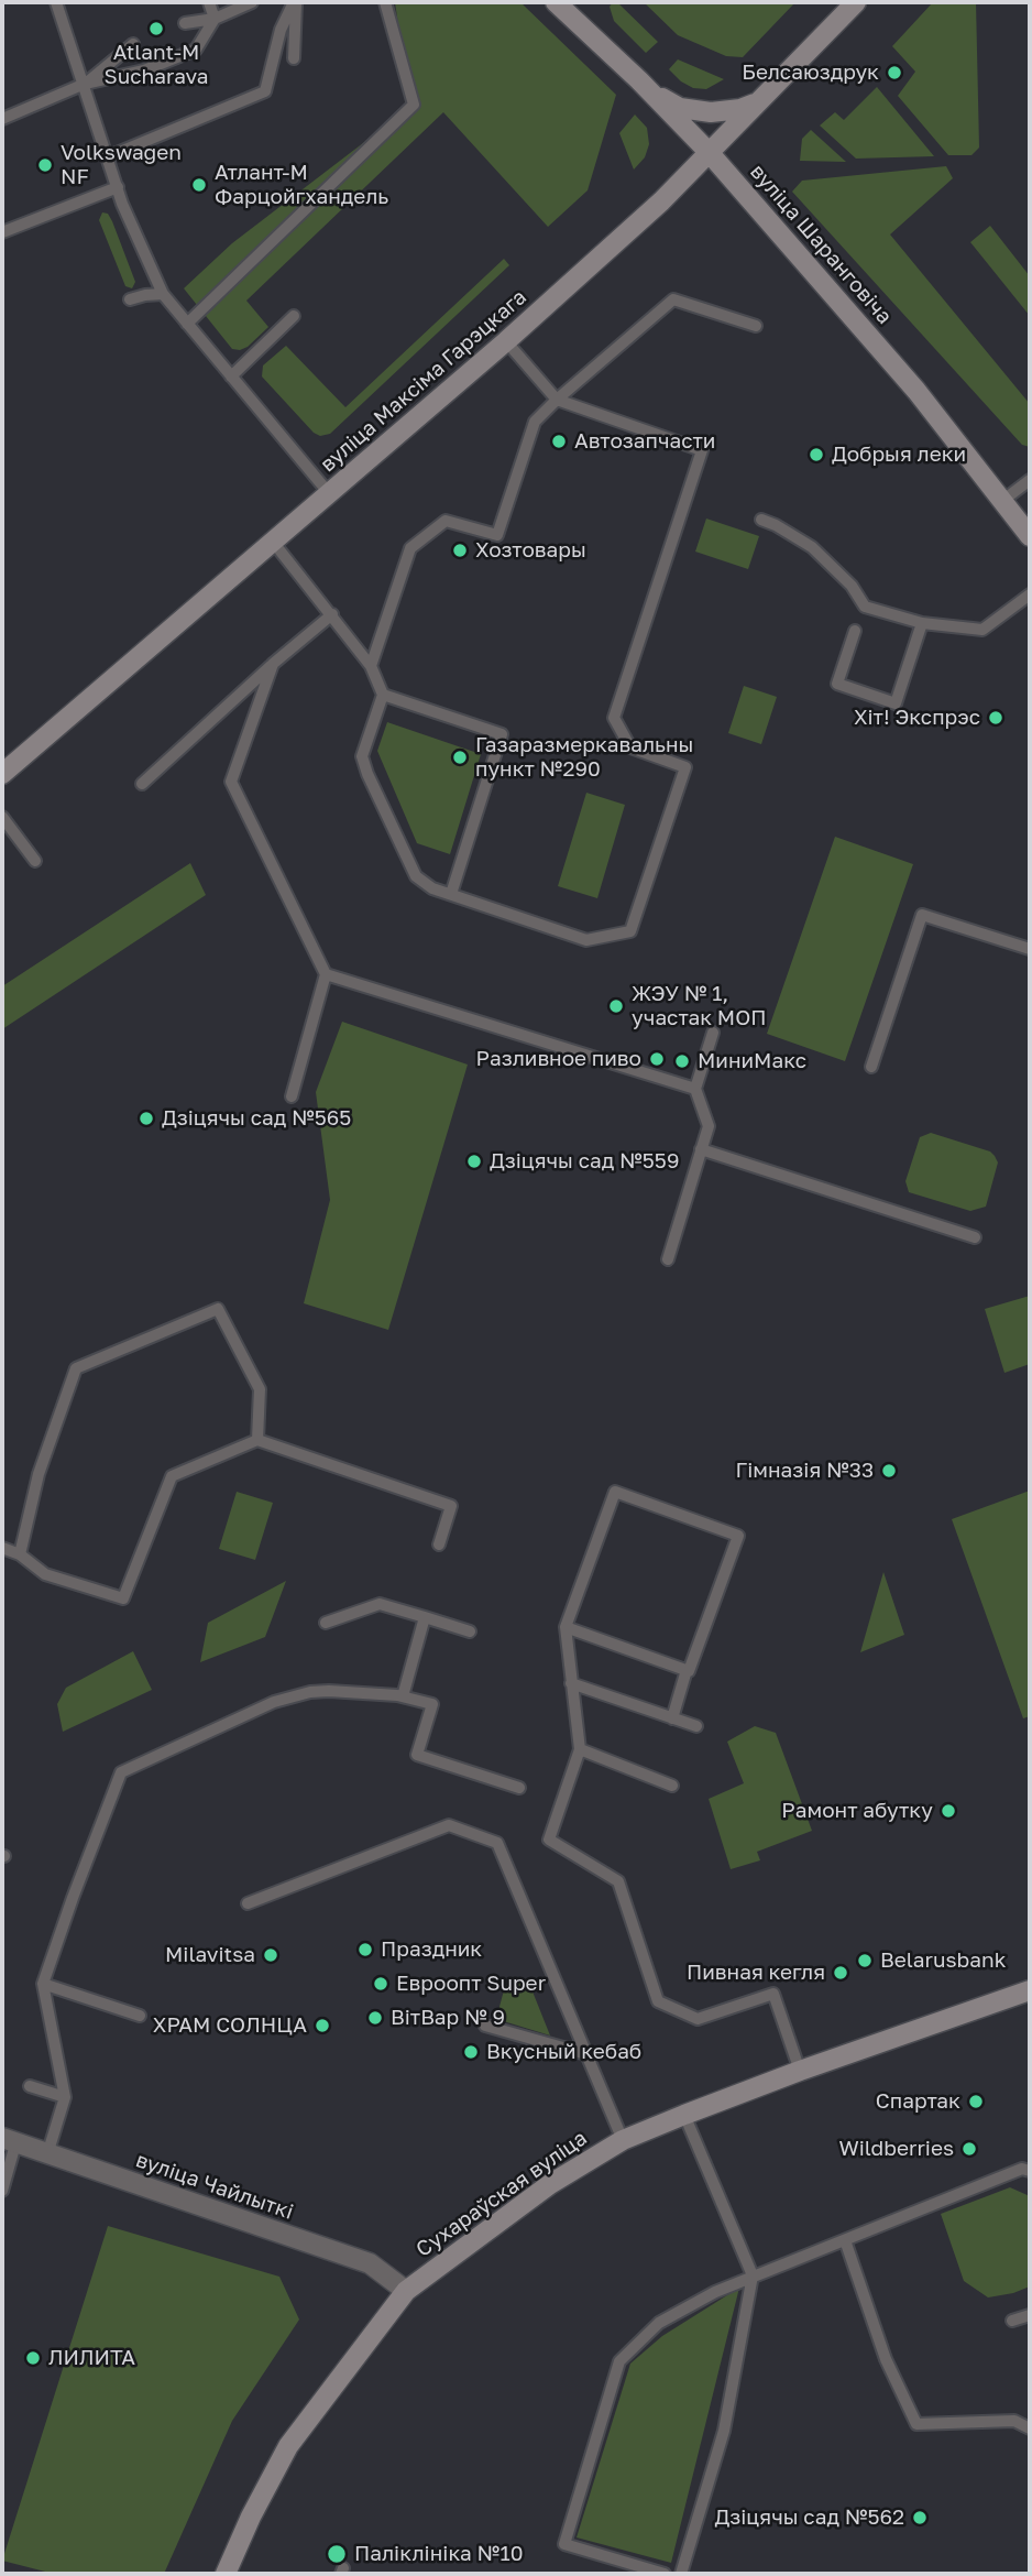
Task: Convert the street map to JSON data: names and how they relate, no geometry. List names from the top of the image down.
{
  "streets": {
    "main road": ["вуліца Шаранговіча", "вуліца Максіма Гарэцкага", "Сухараўская вуліца"],
    "street": ["вуліца Чайлыткі"]
  },
  "crossings": [
    ["вуліца Шаранговіча", "вуліца Максіма Гарэцкага"],
    ["вуліца Чайлыткі", "Сухараўская вуліца"]
  ],
  "places": [
    "Atlant-M Sucharava",
    "Белсаюздрук",
    "Volkswagen NF",
    "Атлант-М Фарцойгхандель",
    "Автозапчасти",
    "Добрыя леки",
    "Хозтовары",
    "Хіт! Экспрэс",
    "Газаразмеркавальны пункт №290",
    "ЖЭУ № 1, участак МОП",
    "Разливное пиво",
    "МиниМакс",
    "Дзіцячы сад №565",
    "Дзіцячы сад №559",
    "Гімназія №33",
    "Рамонт абутку",
    "Праздник",
    "Milavitsa",
    "Belarusbank",
    "Пивная кегля",
    "Евроопт Super",
    "ВітВар № 9",
    "ХРАМ СОЛНЦА",
    "Вкусный кебаб",
    "Спартак",
    "Wildberries",
    "ЛИЛИТА",
    "Дзіцячы сад №562",
    "Паліклініка №10"
  ]
}
